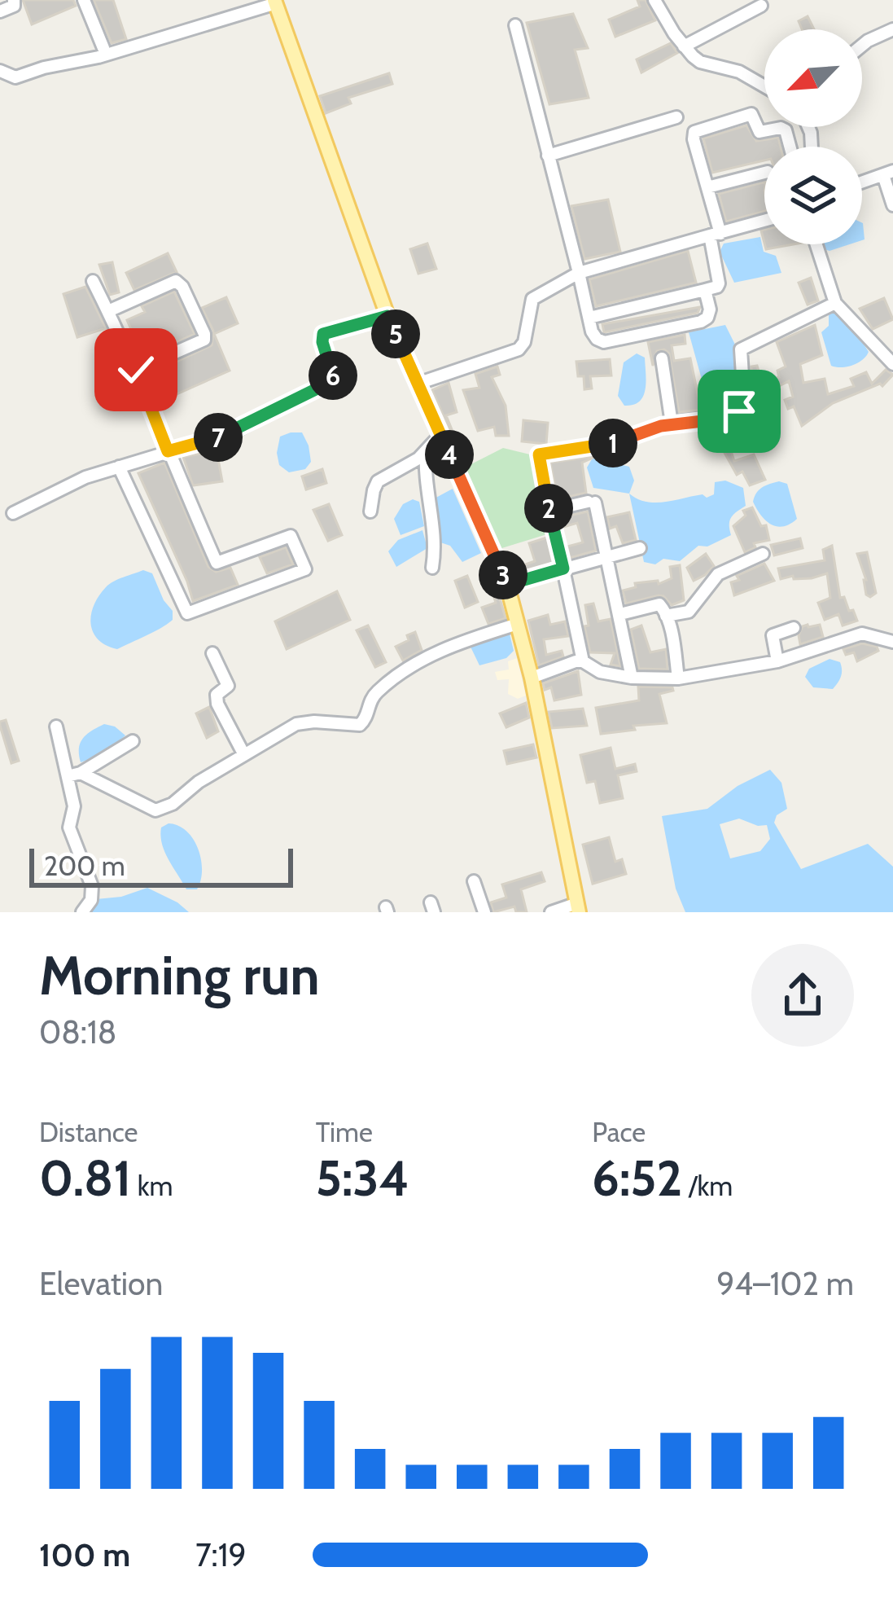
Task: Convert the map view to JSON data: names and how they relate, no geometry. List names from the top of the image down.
{
  "scale_bar": "200 m",
  "north": "bottom left",
  "page": {
    "pins": [
      "5",
      "6",
      "7",
      "1",
      "4",
      "2",
      "3"
    ],
    "scale": "200 m",
    "heading": ["Morning run", "08:18"],
    "stats": [
      ["Distance", "0.81 km"],
      ["Time", "5:34"],
      ["Pace", "6:52 /km"]
    ],
    "chart": ["Elevation", "94–102 m"],
    "list": [
      {
        "name": "100 m",
        "note": "7:19"
      }
    ]
  }
}
